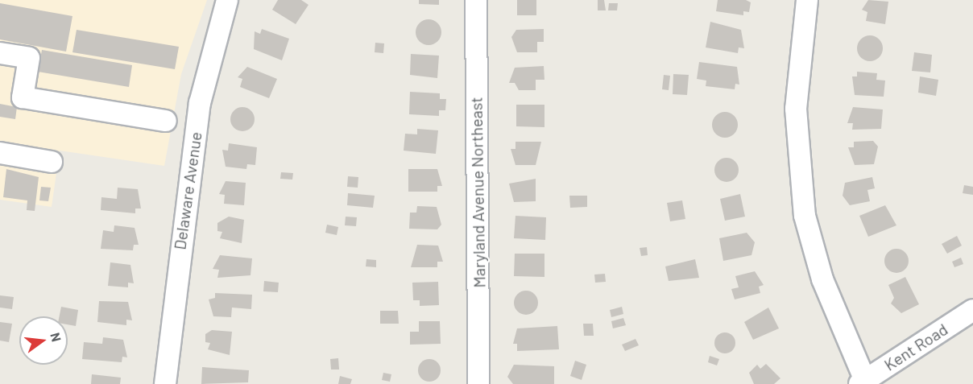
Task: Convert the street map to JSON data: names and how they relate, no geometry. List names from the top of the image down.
{
  "streets": {
    "street": ["Delaware Avenue", "Maryland Avenue Northeast", "Kent Road"]
  },
  "north": "right"
}
